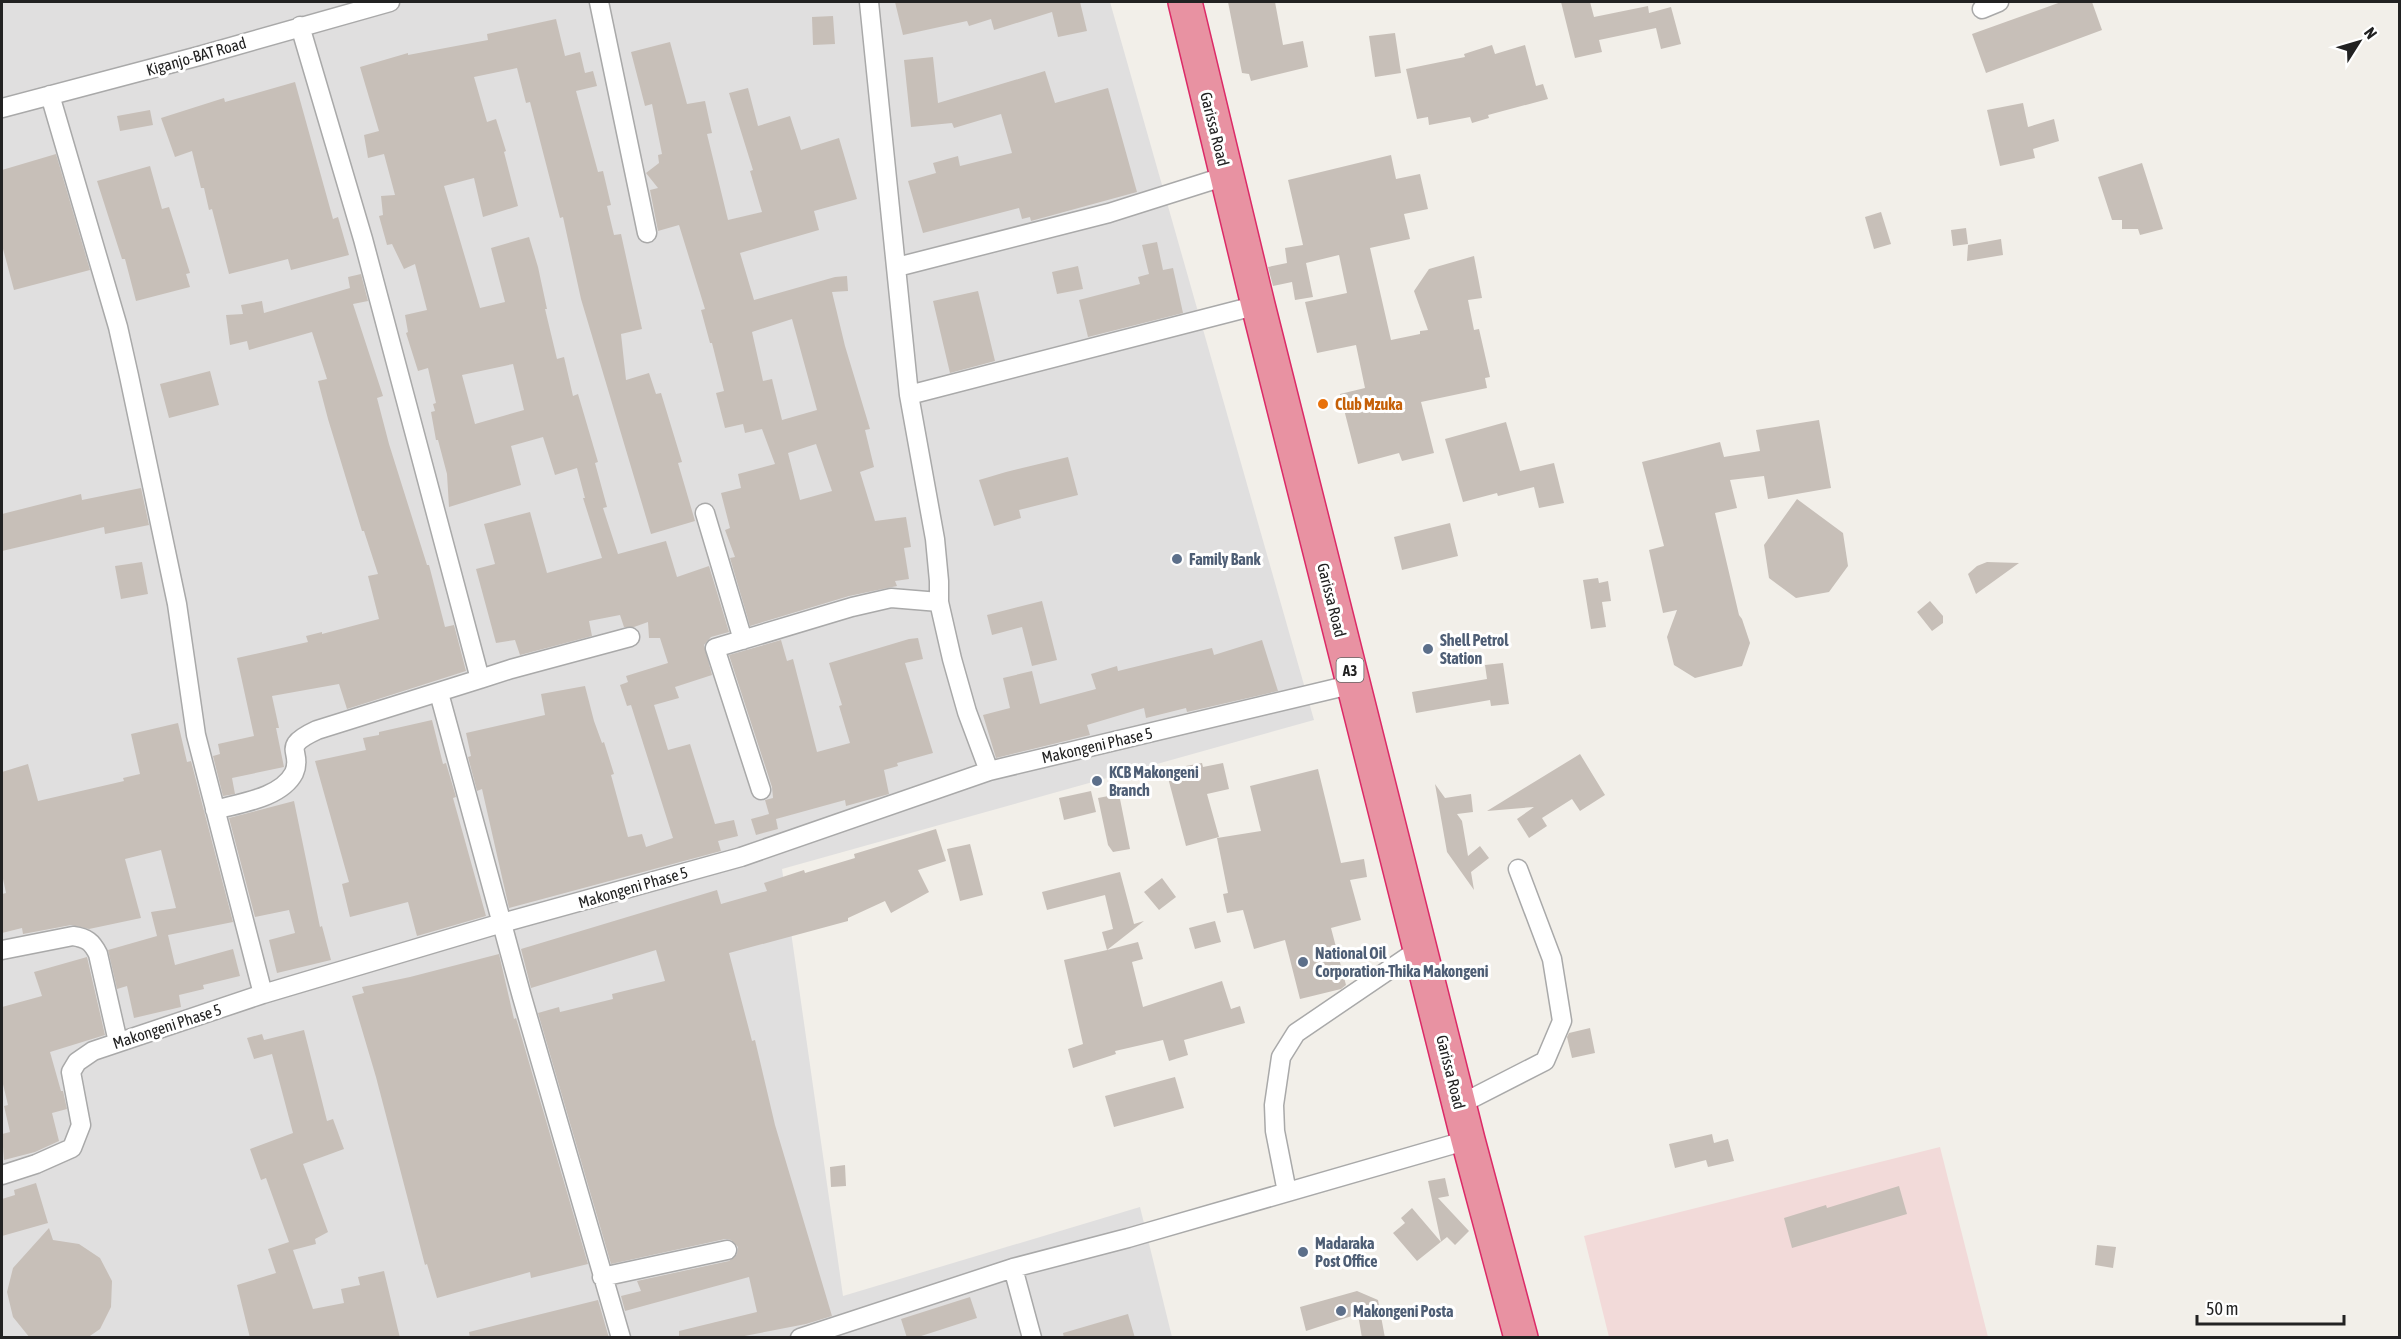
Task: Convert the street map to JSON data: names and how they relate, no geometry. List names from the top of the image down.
{
  "streets": {
    "highway": ["Garissa Road", "A3"],
    "street": ["Kiganjo-BAT Road", "Makongeni Phase 5"]
  },
  "crossings": [
    ["Garissa Road", "Makongeni Phase 5"]
  ],
  "places": [
    "Club Mzuka",
    "Family Bank",
    "Shell Petrol Station",
    "KCB Makongeni Branch",
    "National Oil Corporation-Thika Makongeni",
    "Madaraka Post Office",
    "Makongeni Posta"
  ],
  "scale_bar": "50 m",
  "north": "top right"
}
